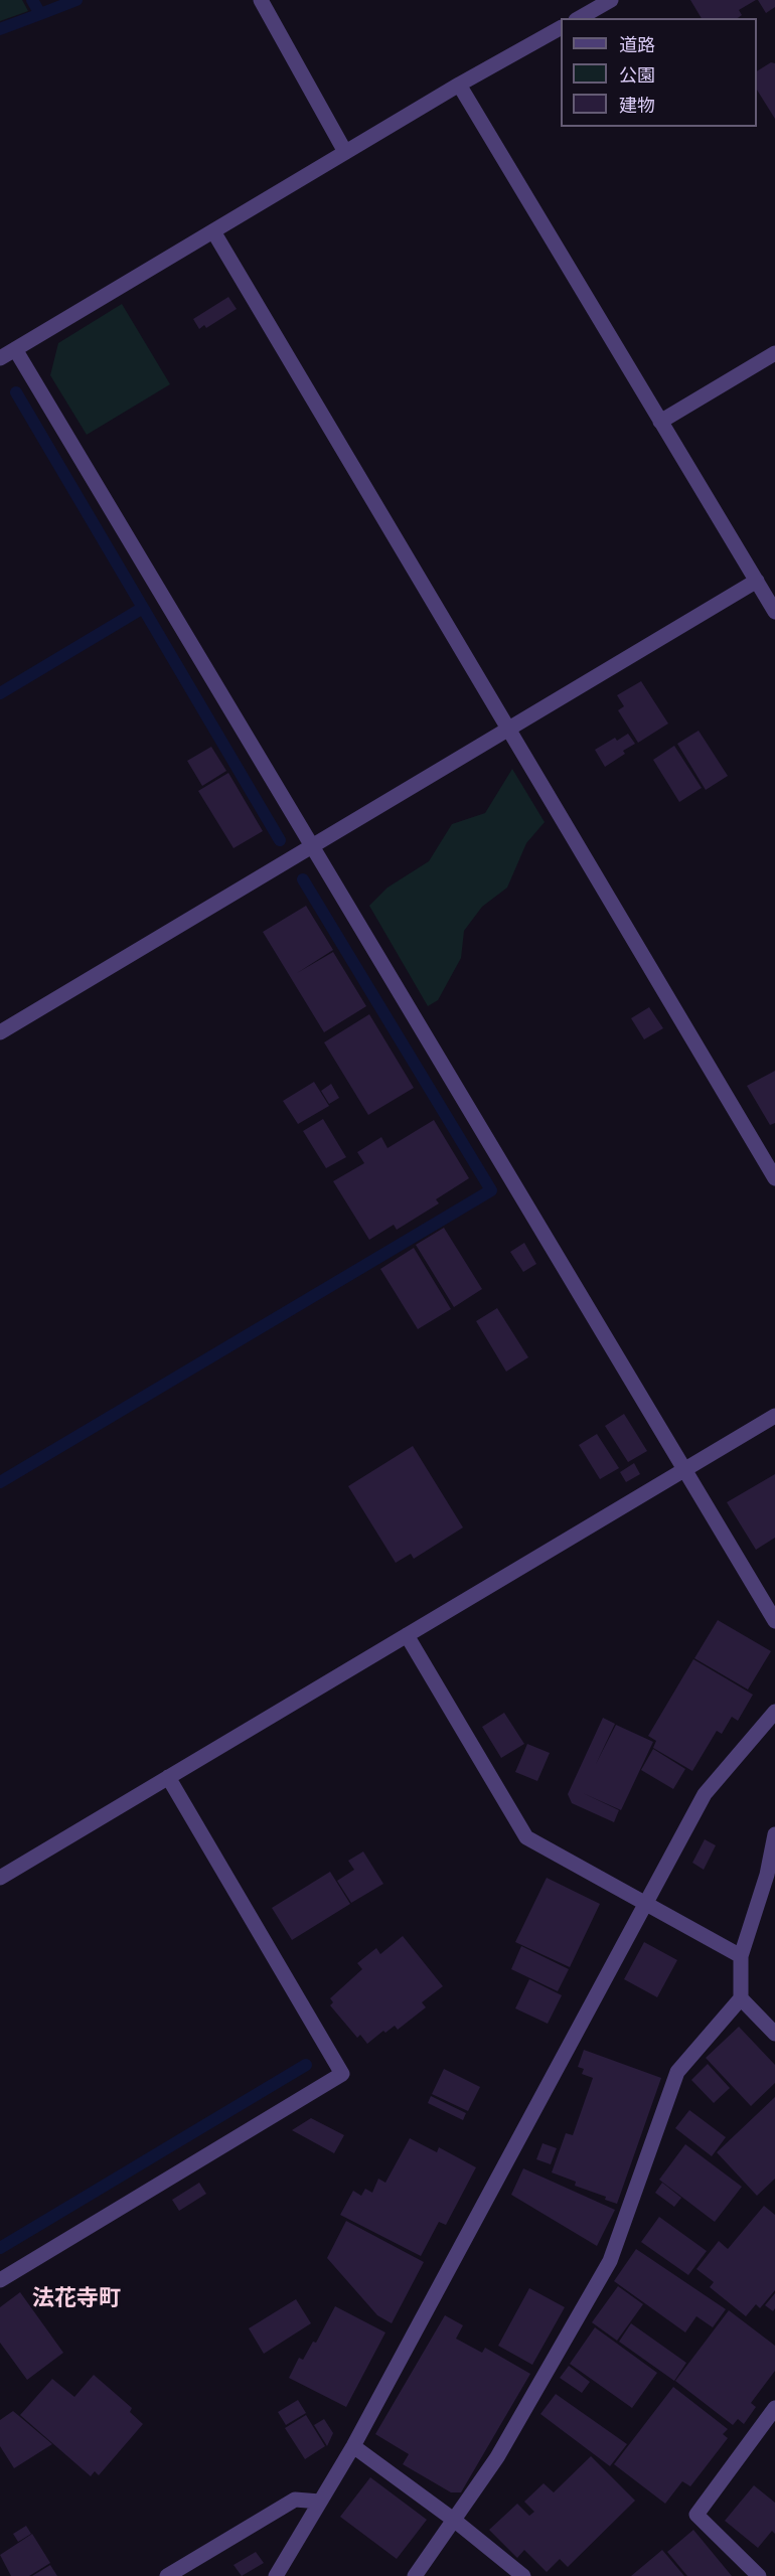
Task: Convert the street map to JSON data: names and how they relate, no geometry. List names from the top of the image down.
{
  "districts": ["法花寺町"],
  "legend": ["道路", "公園", "建物"]
}
